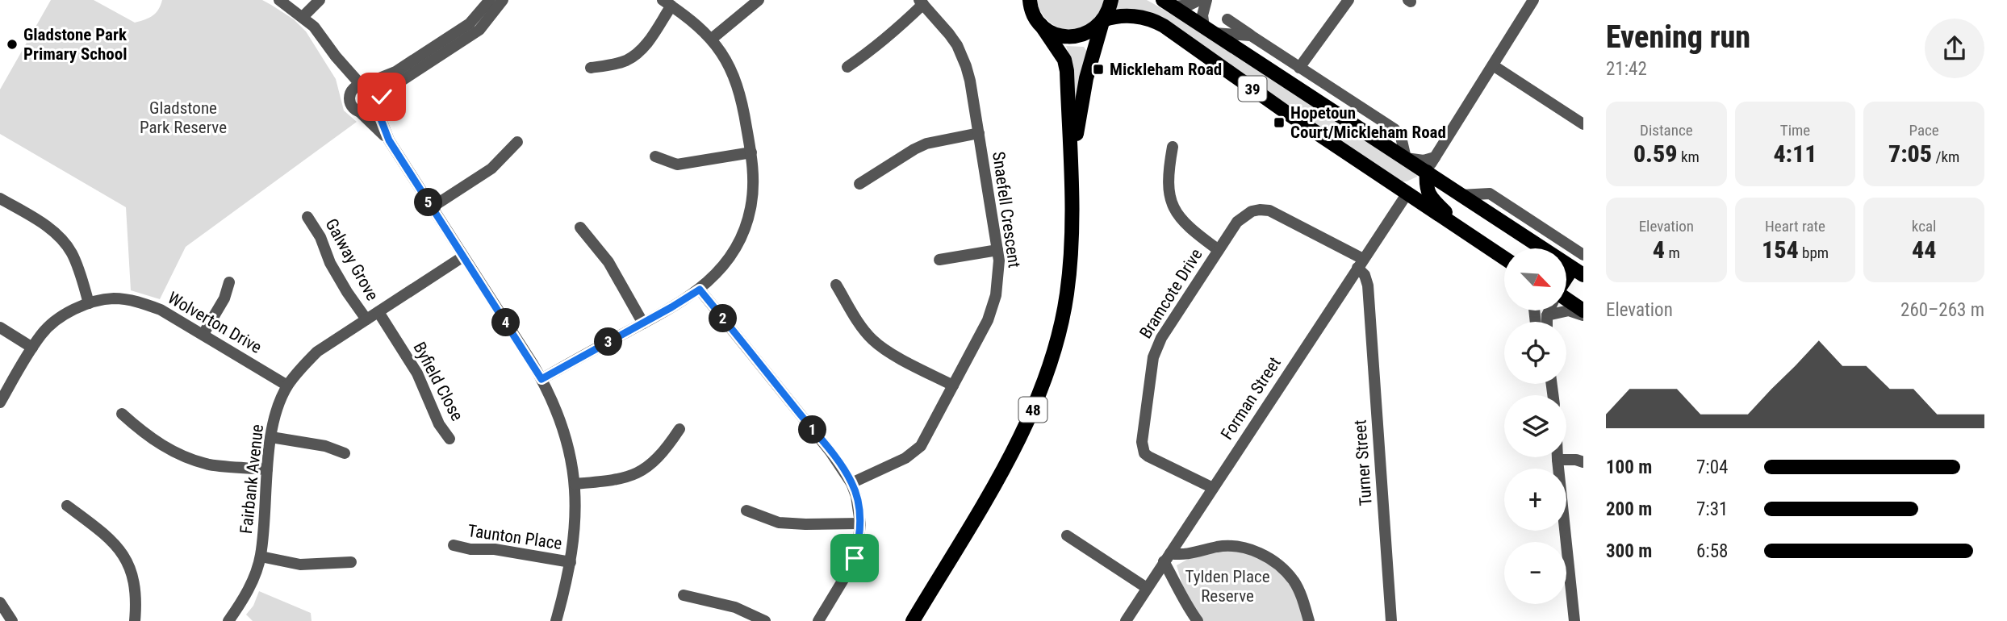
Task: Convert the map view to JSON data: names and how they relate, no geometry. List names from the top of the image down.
{
  "streets": {
    "main road": ["39", "48"],
    "street": [
      "Snaefell Crescent",
      "Galway Grove",
      "Bramcote Drive",
      "Wolverton Drive",
      "Byfield Close",
      "Forman Street",
      "Turner Street",
      "Fairbank Avenue",
      "Taunton Place"
    ]
  },
  "crossings": [
    ["39", "Forman Street"],
    ["39", "48"],
    ["Galway Grove", "Fairbank Avenue"],
    ["Bramcote Drive", "Forman Street"],
    ["Bramcote Drive", "Turner Street"],
    ["Wolverton Drive", "Fairbank Avenue"],
    ["Byfield Close", "Fairbank Avenue"],
    ["Forman Street", "Turner Street"]
  ],
  "parks": ["Gladstone Park Reserve", "Tylden Place Reserve"],
  "places": {
    "other": ["Gladstone Park Primary School"],
    "transit": ["Mickleham Road", "Hopetoun Court/Mickleham Road"]
  },
  "north": "bottom right",
  "page": {
    "heading": ["Evening run", "21:42"],
    "stats": [
      ["Distance", "0.59 km"],
      ["Time", "4:11"],
      ["Pace", "7:05 /km"],
      ["Elevation", "4 m"],
      ["Heart rate", "154 bpm"],
      ["kcal", "44"]
    ],
    "pins": [
      "5",
      "2",
      "4",
      "3",
      "1"
    ],
    "map_buttons": ["+", "−"],
    "chart": ["Elevation", "260–263 m"],
    "list": [
      {
        "name": "100 m",
        "note": "7:04"
      },
      {
        "name": "200 m",
        "note": "7:31"
      },
      {
        "name": "300 m",
        "note": "6:58"
      }
    ]
  }
}
